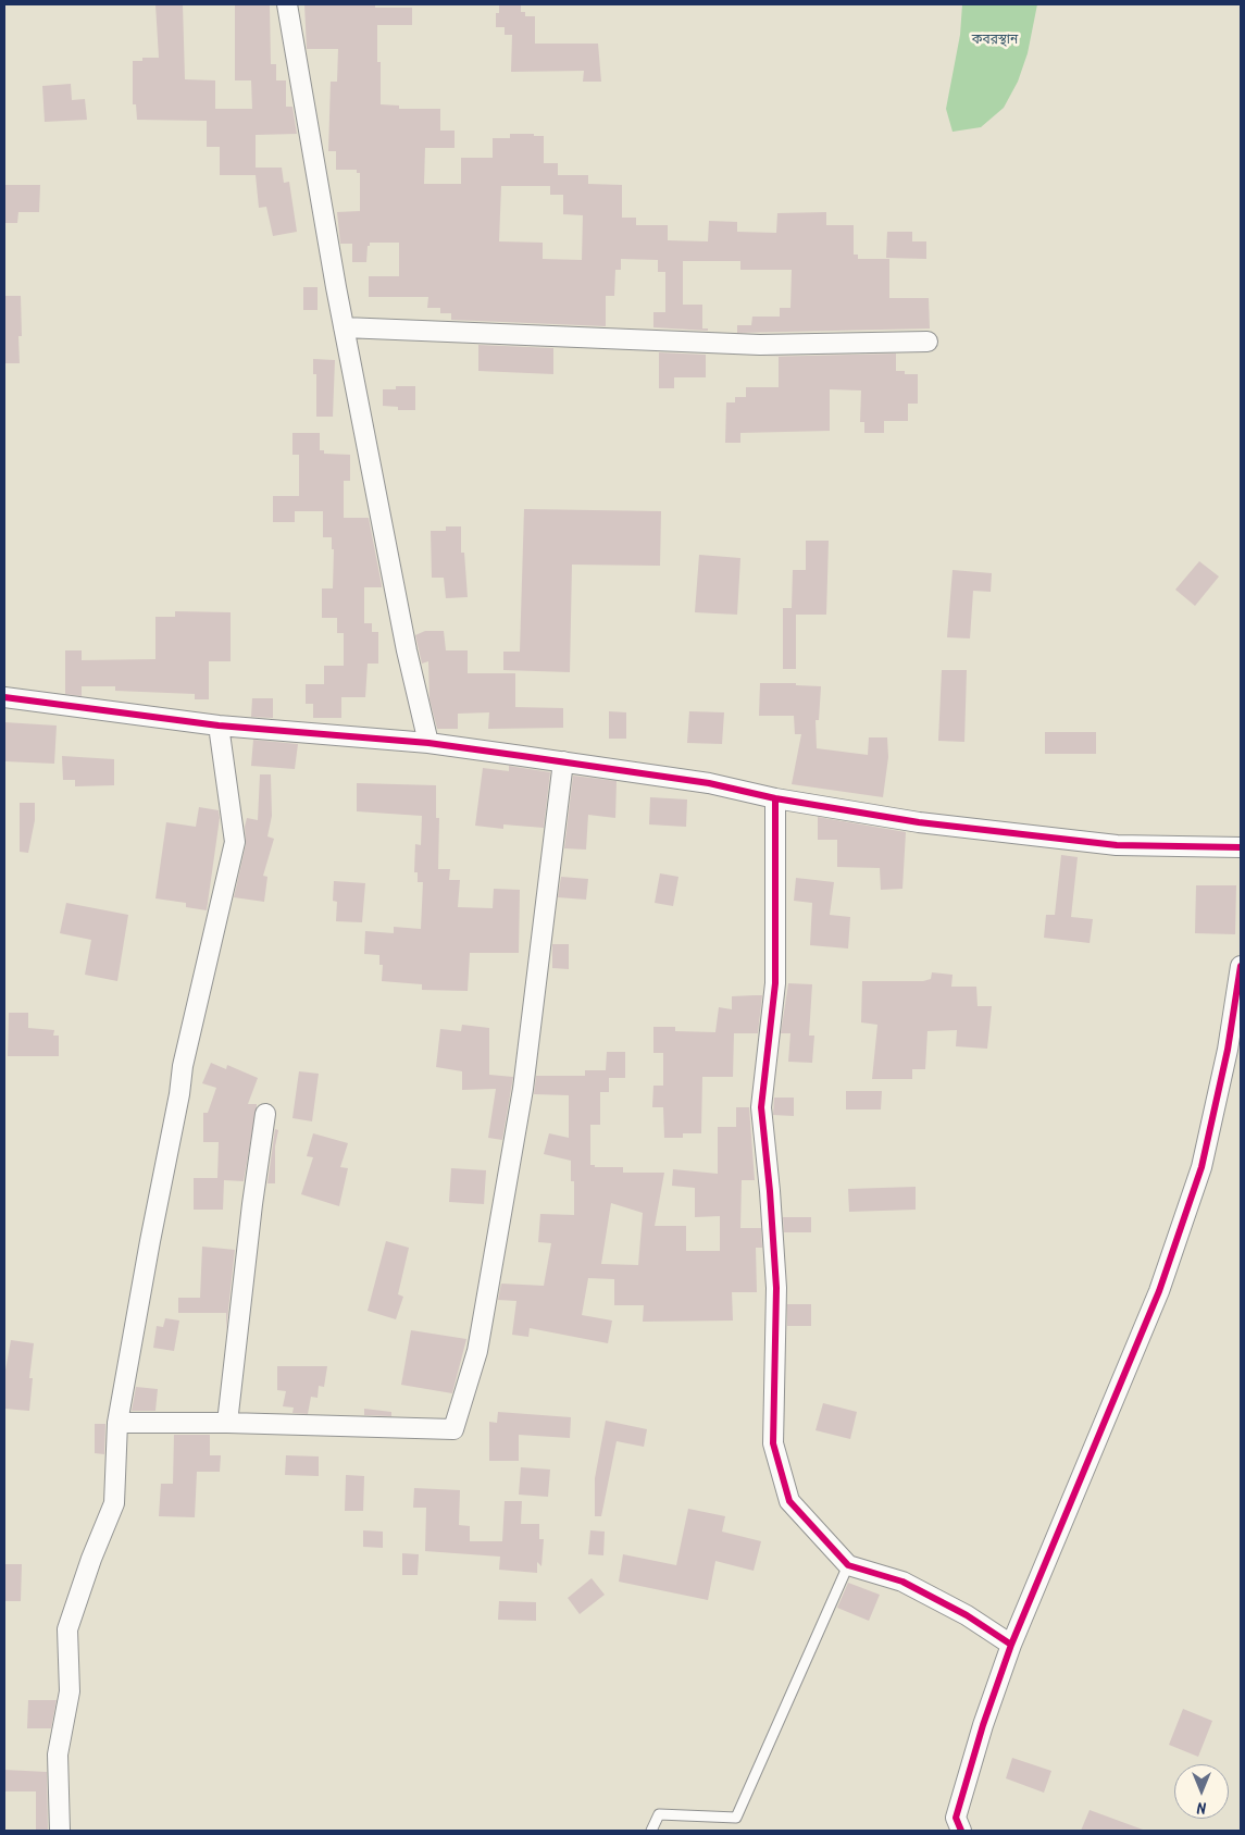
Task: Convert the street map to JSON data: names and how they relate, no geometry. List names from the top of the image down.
{
  "parks": ["কবরস্থান"],
  "north": "bottom"
}
